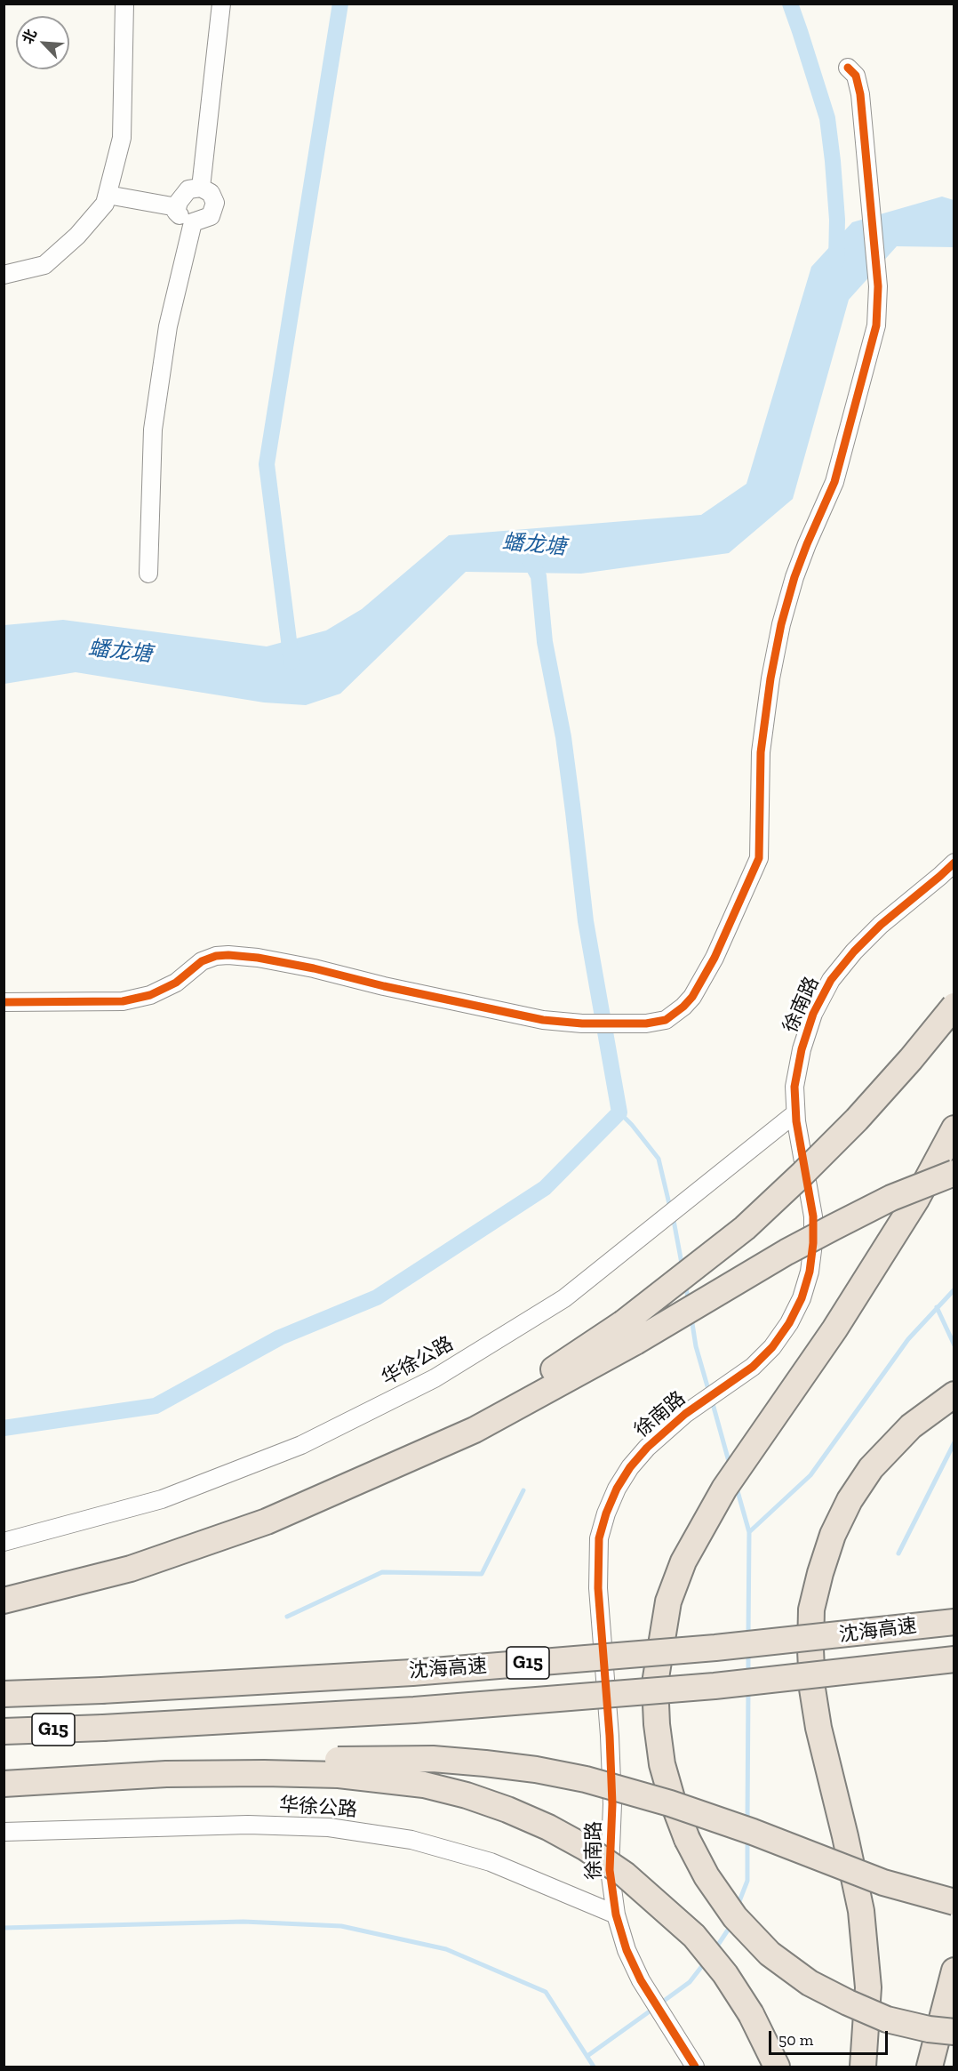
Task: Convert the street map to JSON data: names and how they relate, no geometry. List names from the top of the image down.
{
  "streets": {
    "highway": ["沈海高速", "G15"],
    "street": ["徐南路", "华徐公路"]
  },
  "crossings": [
    ["徐南路", "华徐公路"]
  ],
  "water": ["蟠龙塘"],
  "scale_bar": "50 m",
  "north": "top left"
}
